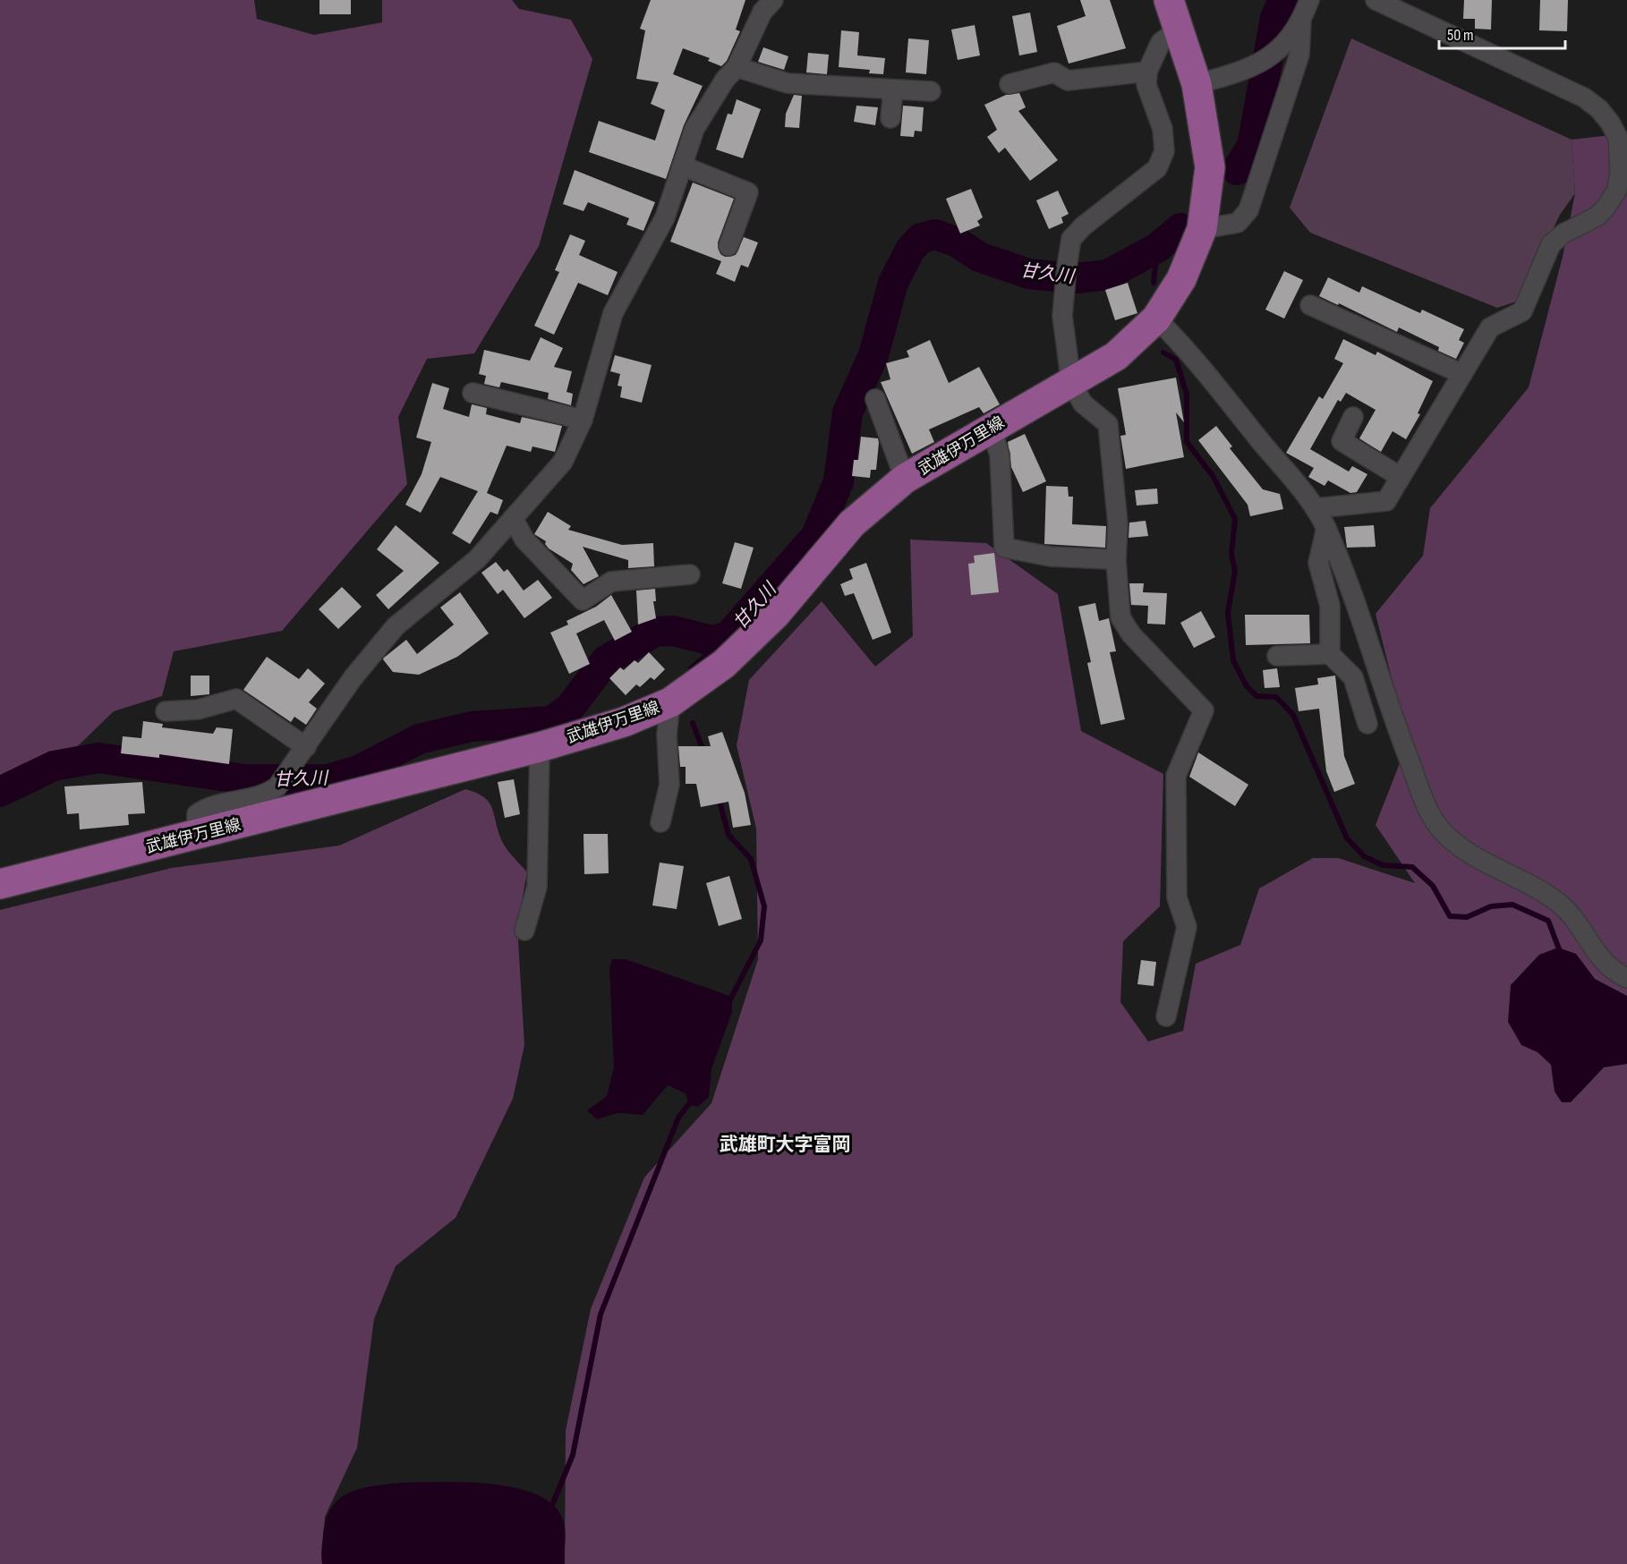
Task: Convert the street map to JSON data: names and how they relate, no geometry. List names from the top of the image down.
{
  "streets": {
    "main road": ["武雄伊万里線"]
  },
  "districts": ["武雄町大字富岡"],
  "water": ["甘久川"],
  "scale_bar": "50 m"
}
